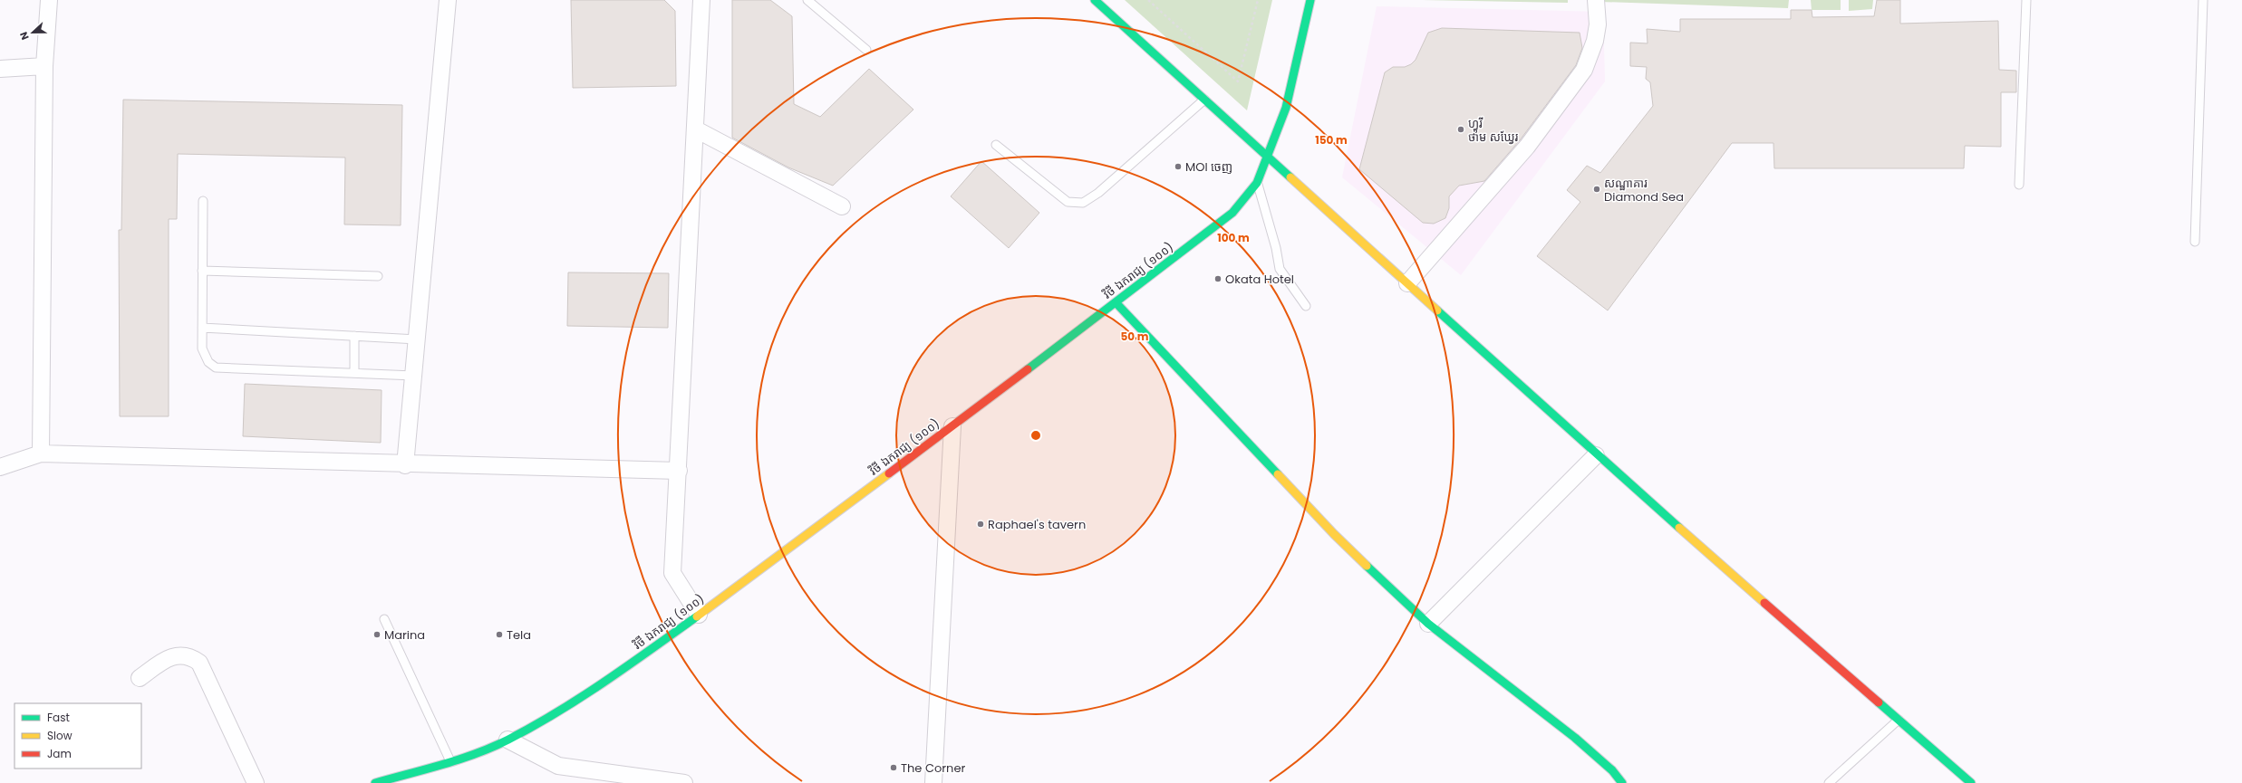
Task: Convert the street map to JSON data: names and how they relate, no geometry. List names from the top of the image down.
{
  "streets": {
    "street": ["វិថី ឯករាជ្យ (១០០)"]
  },
  "places": [
    "ហ្វូរី ថាម សឃ្វែរ",
    "MOI ចេញ",
    "សណ្ឋាគារ Diamond Sea",
    "Okata Hotel",
    "Raphael's tavern",
    "Marina",
    "Tela",
    "The Corner"
  ],
  "legend": ["Fast", "Slow", "Jam"],
  "north": "left",
  "rings": ["150 m", "100 m", "50 m"]
}
